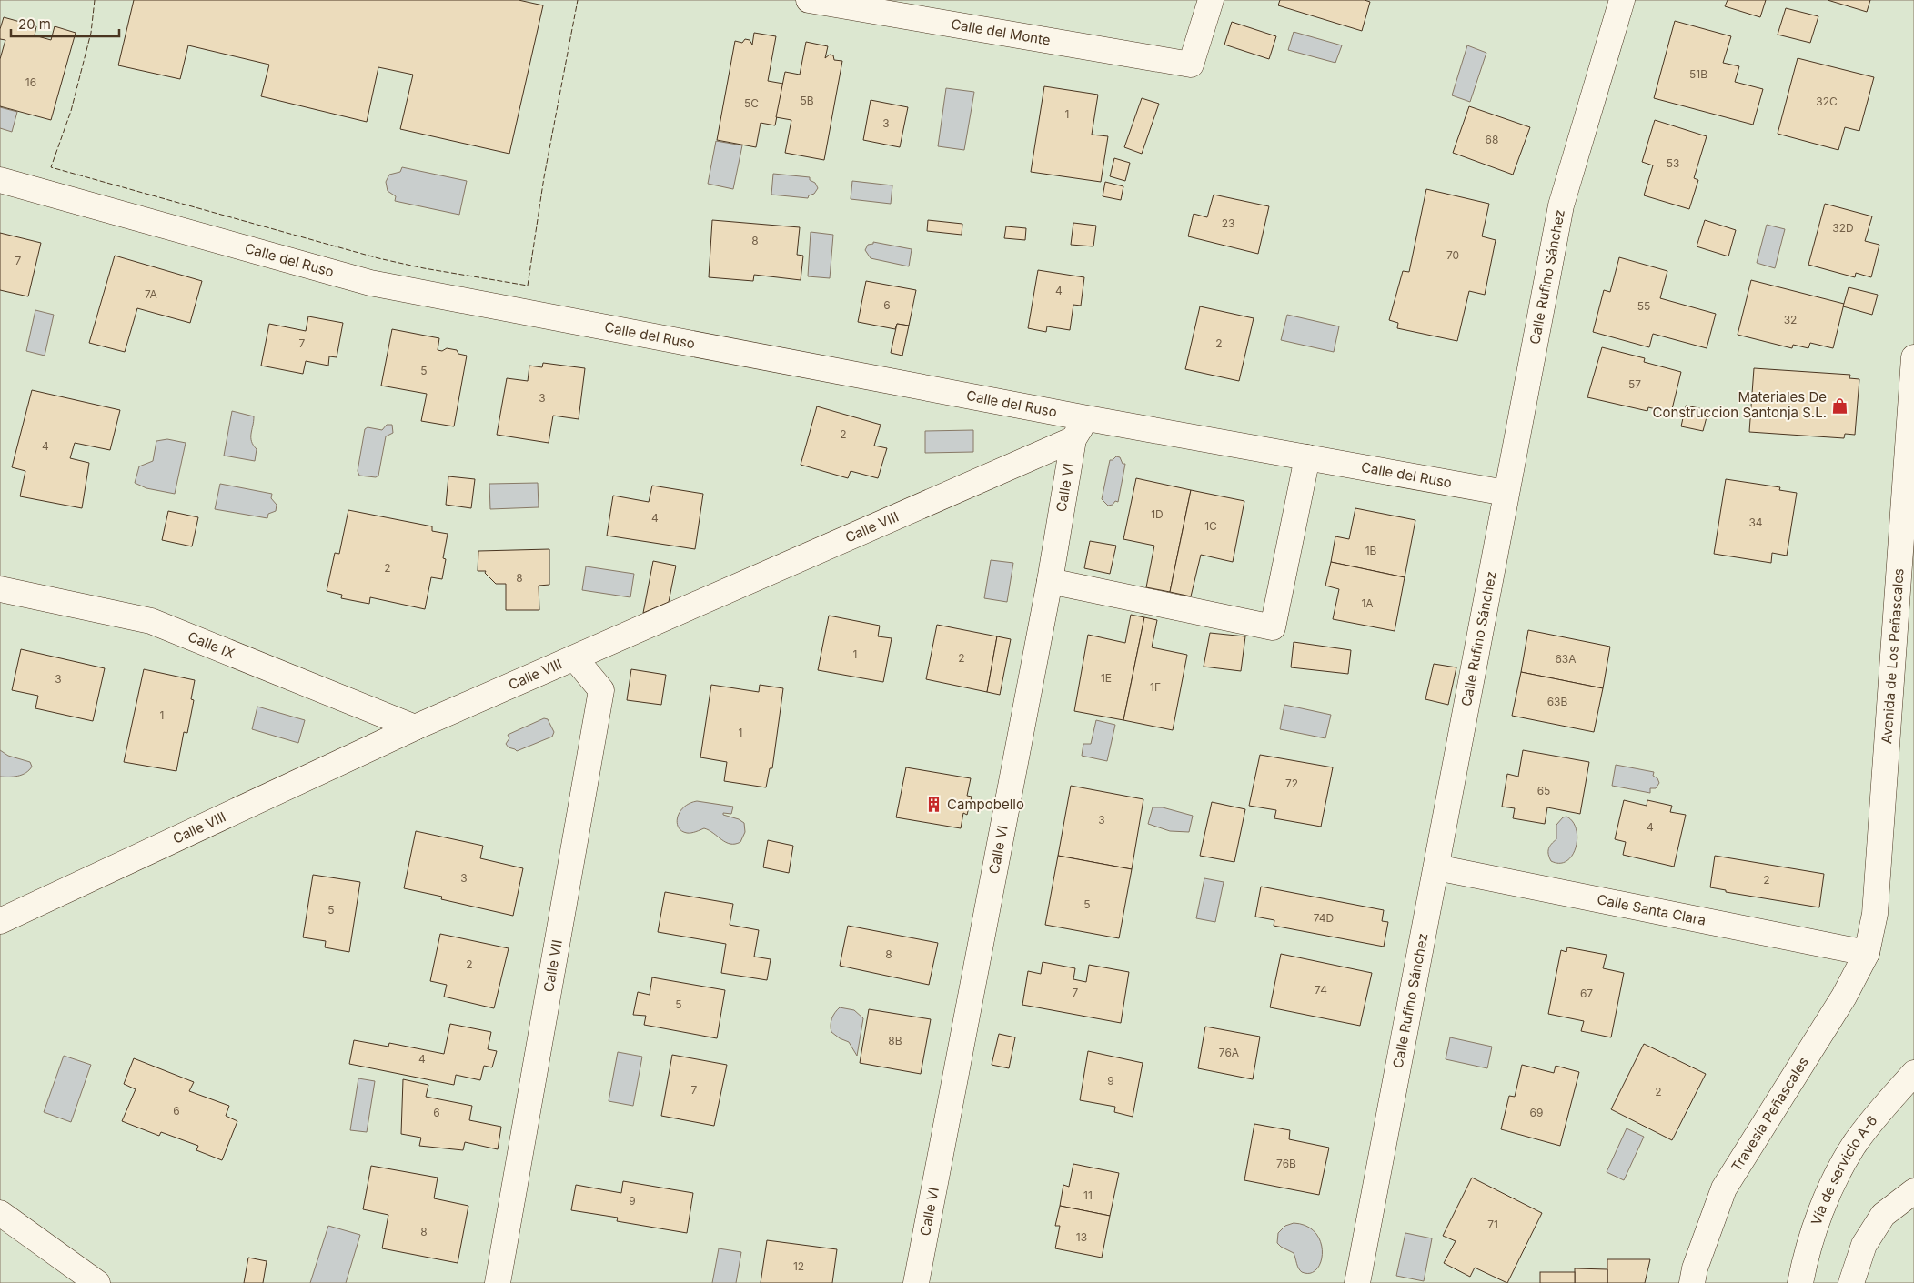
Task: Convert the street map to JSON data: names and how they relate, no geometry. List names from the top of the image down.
{
  "streets": {
    "street": [
      "Calle del Monte",
      "Calle del Ruso",
      "Calle Rufino Sánchez",
      "Calle VI",
      "Calle VIII",
      "Calle IX",
      "Avenida de Los Peñascales",
      "Calle Santa Clara",
      "Calle VII",
      "Travesía Peñascales",
      "Vía de servicio A-6"
    ]
  },
  "crossings": [
    ["Calle del Ruso", "Calle Rufino Sánchez"],
    ["Calle del Ruso", "Calle VI"],
    ["Calle Rufino Sánchez", "Calle Santa Clara"],
    ["Calle VI", "Calle VIII"],
    ["Calle VIII", "Calle IX"],
    ["Calle VIII", "Calle VII"],
    ["Avenida de Los Peñascales", "Calle Santa Clara"],
    ["Avenida de Los Peñascales", "Travesía Peñascales"],
    ["Calle Santa Clara", "Travesía Peñascales"]
  ],
  "places": {
    "shop": ["Materiales De Construccion Santonja S.L."],
    "building": ["Campobello"]
  },
  "house_numbers": [
    "51B",
    "16",
    "5B",
    "32C",
    "5C",
    "1",
    "3",
    "68",
    "53",
    "23",
    "32D",
    "8",
    "70",
    "7",
    "4",
    "7A",
    "6",
    "55",
    "32",
    "7",
    "2",
    "5",
    "57",
    "3",
    "2",
    "4",
    "1D",
    "4",
    "34",
    "1C",
    "1B",
    "2",
    "8",
    "1A",
    "1",
    "2",
    "63A",
    "1E",
    "3",
    "1F",
    "63B",
    "1",
    "1",
    "72",
    "65",
    "3",
    "4",
    "3",
    "2",
    "5",
    "5",
    "74D",
    "8",
    "2",
    "74",
    "7",
    "67",
    "5",
    "8B",
    "76A",
    "4",
    "9",
    "7",
    "2",
    "6",
    "6",
    "69",
    "76B",
    "11",
    "9",
    "71",
    "8",
    "13",
    "12"
  ],
  "scale_bar": "20 m"
}
